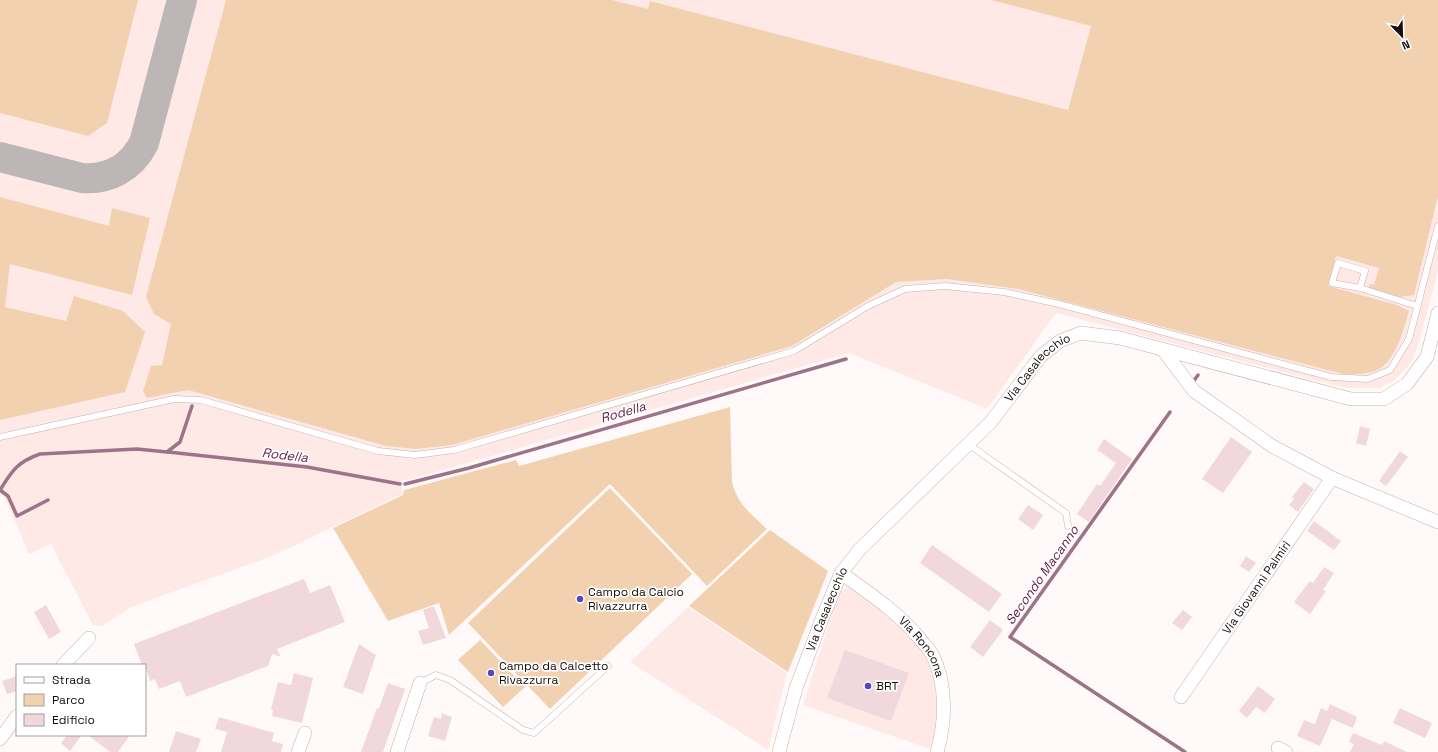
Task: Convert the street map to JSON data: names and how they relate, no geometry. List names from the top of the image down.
{
  "streets": {
    "street": ["Via Casalecchio", "Via Giovanni Palmiri", "Via Roncona"]
  },
  "crossings": [
    ["Via Casalecchio", "Via Roncona"]
  ],
  "water": ["Rodella", "Secondo Macanno"],
  "places": ["Campo da Calcio Rivazzurra", "Campo da Calcetto Rivazzurra", "BRT"],
  "legend": ["Strada", "Parco", "Edificio"],
  "north": "bottom right"
}
